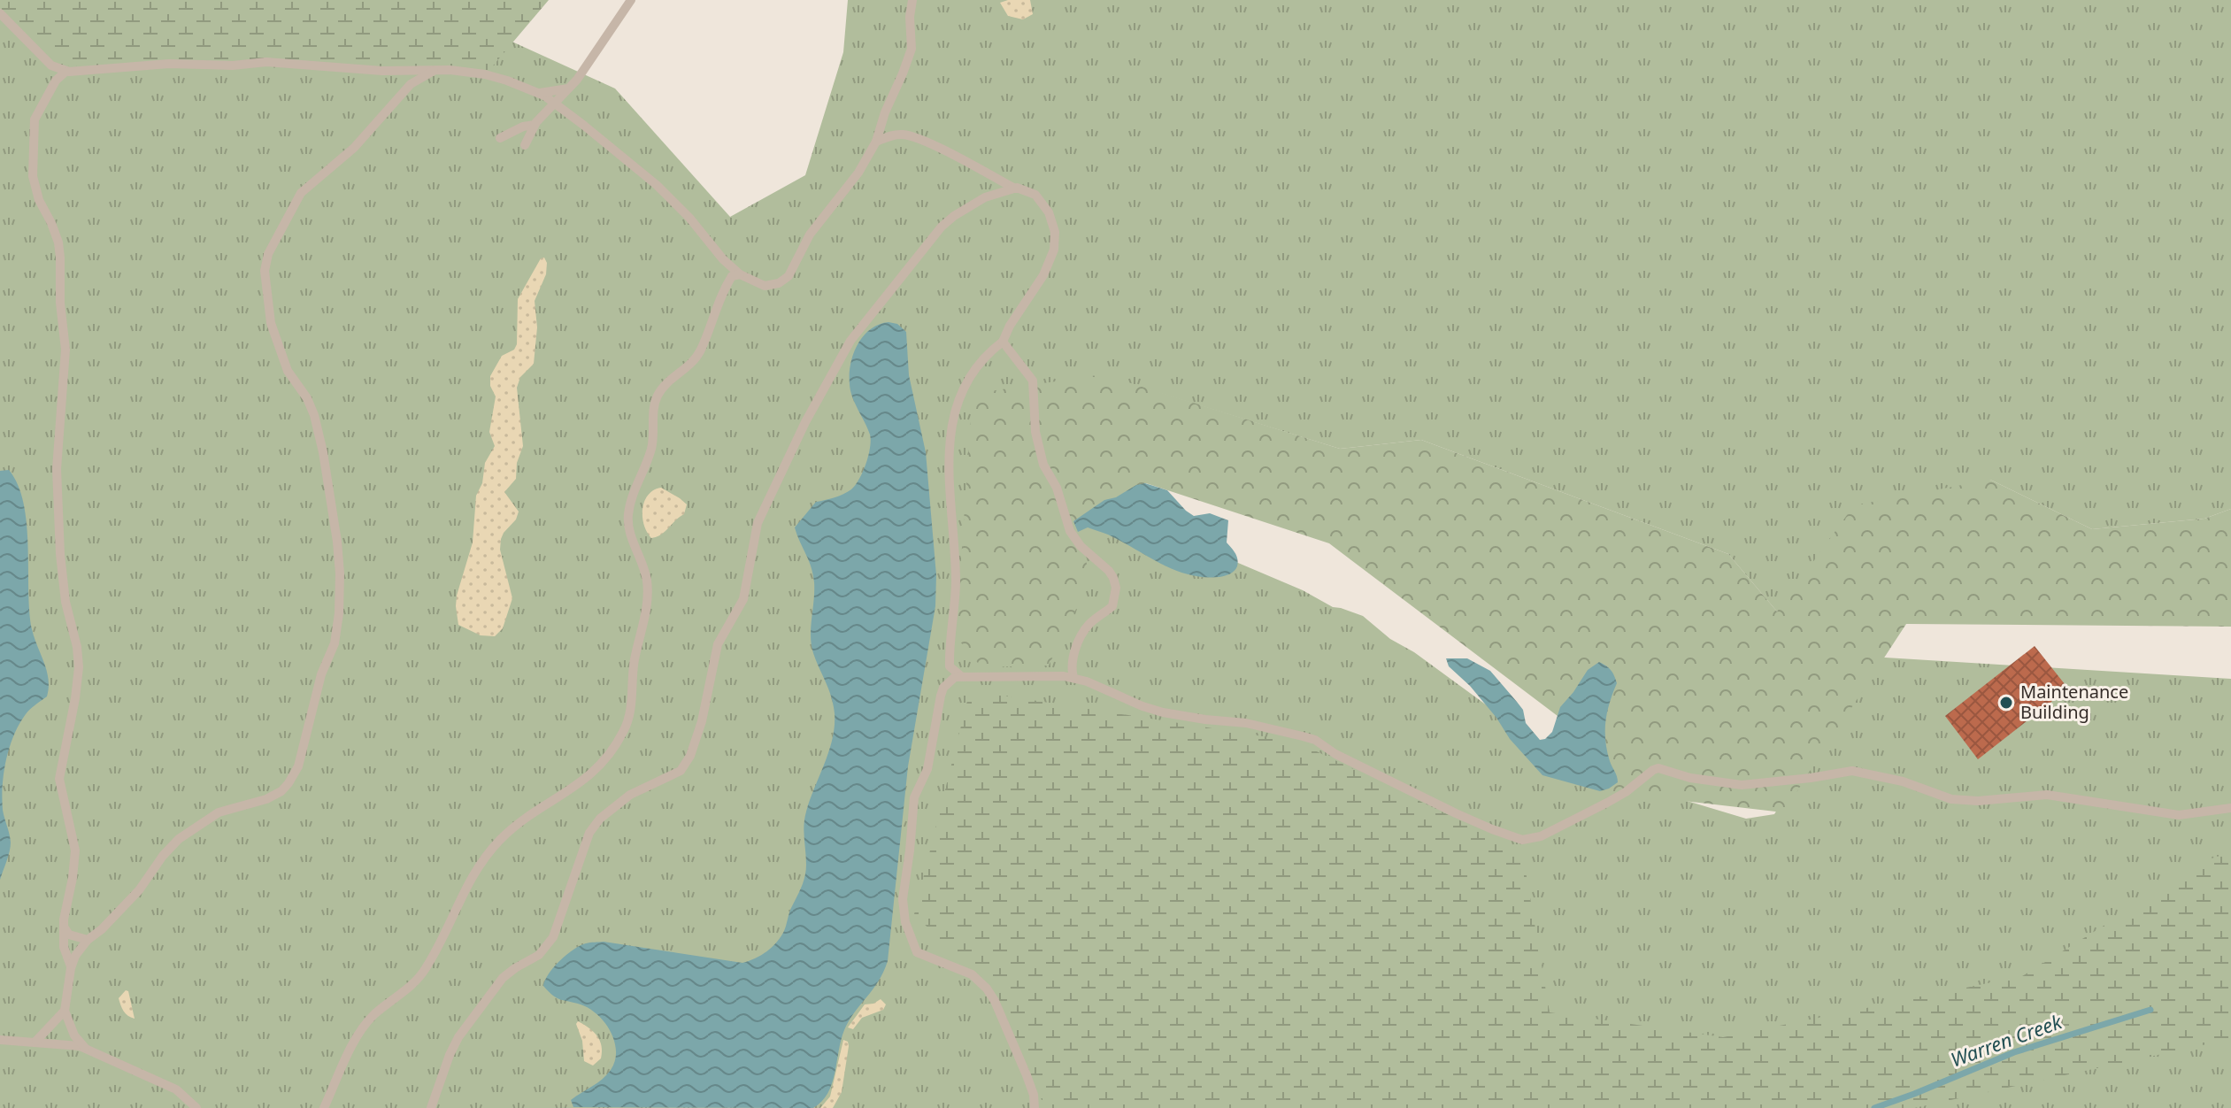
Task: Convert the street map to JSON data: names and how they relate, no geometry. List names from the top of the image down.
{
  "water": ["Warren Creek"],
  "places": ["Maintenance Building"]
}
